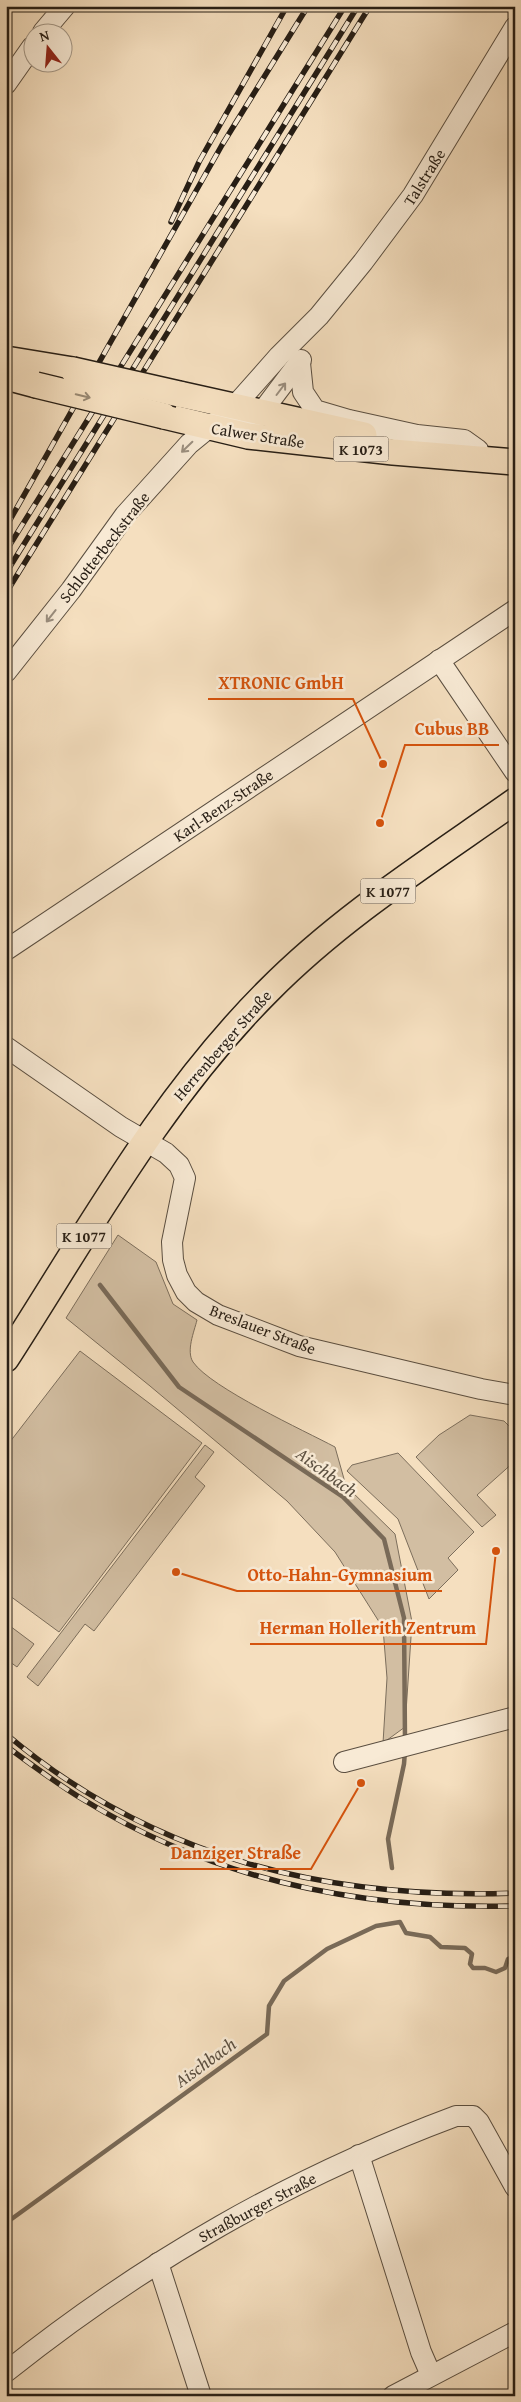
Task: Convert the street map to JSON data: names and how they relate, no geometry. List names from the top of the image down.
{
  "streets": {
    "main road": [
      "Calwer Straße",
      "K 1073",
      "K 1077",
      "Herrenberger Straße"
    ],
    "street": [
      "Talstraße",
      "Schlotterbeckstraße",
      "Karl-Benz-Straße",
      "Breslauer Straße",
      "Straßburger Straße"
    ]
  },
  "crossings": [
    ["Talstraße", "Calwer Straße"],
    ["Talstraße", "Schlotterbeckstraße"],
    ["Calwer Straße", "Schlotterbeckstraße"],
    ["Herrenberger Straße", "Breslauer Straße"]
  ],
  "one_way": ["Schlotterbeckstraße"],
  "water": ["Aischbach"],
  "places": [
    "XTRONIC GmbH",
    "Cubus BB",
    "Herman Hollerith Zentrum",
    "Otto-Hahn-Gymnasium",
    "Danziger Straße"
  ],
  "north": "top"
}
